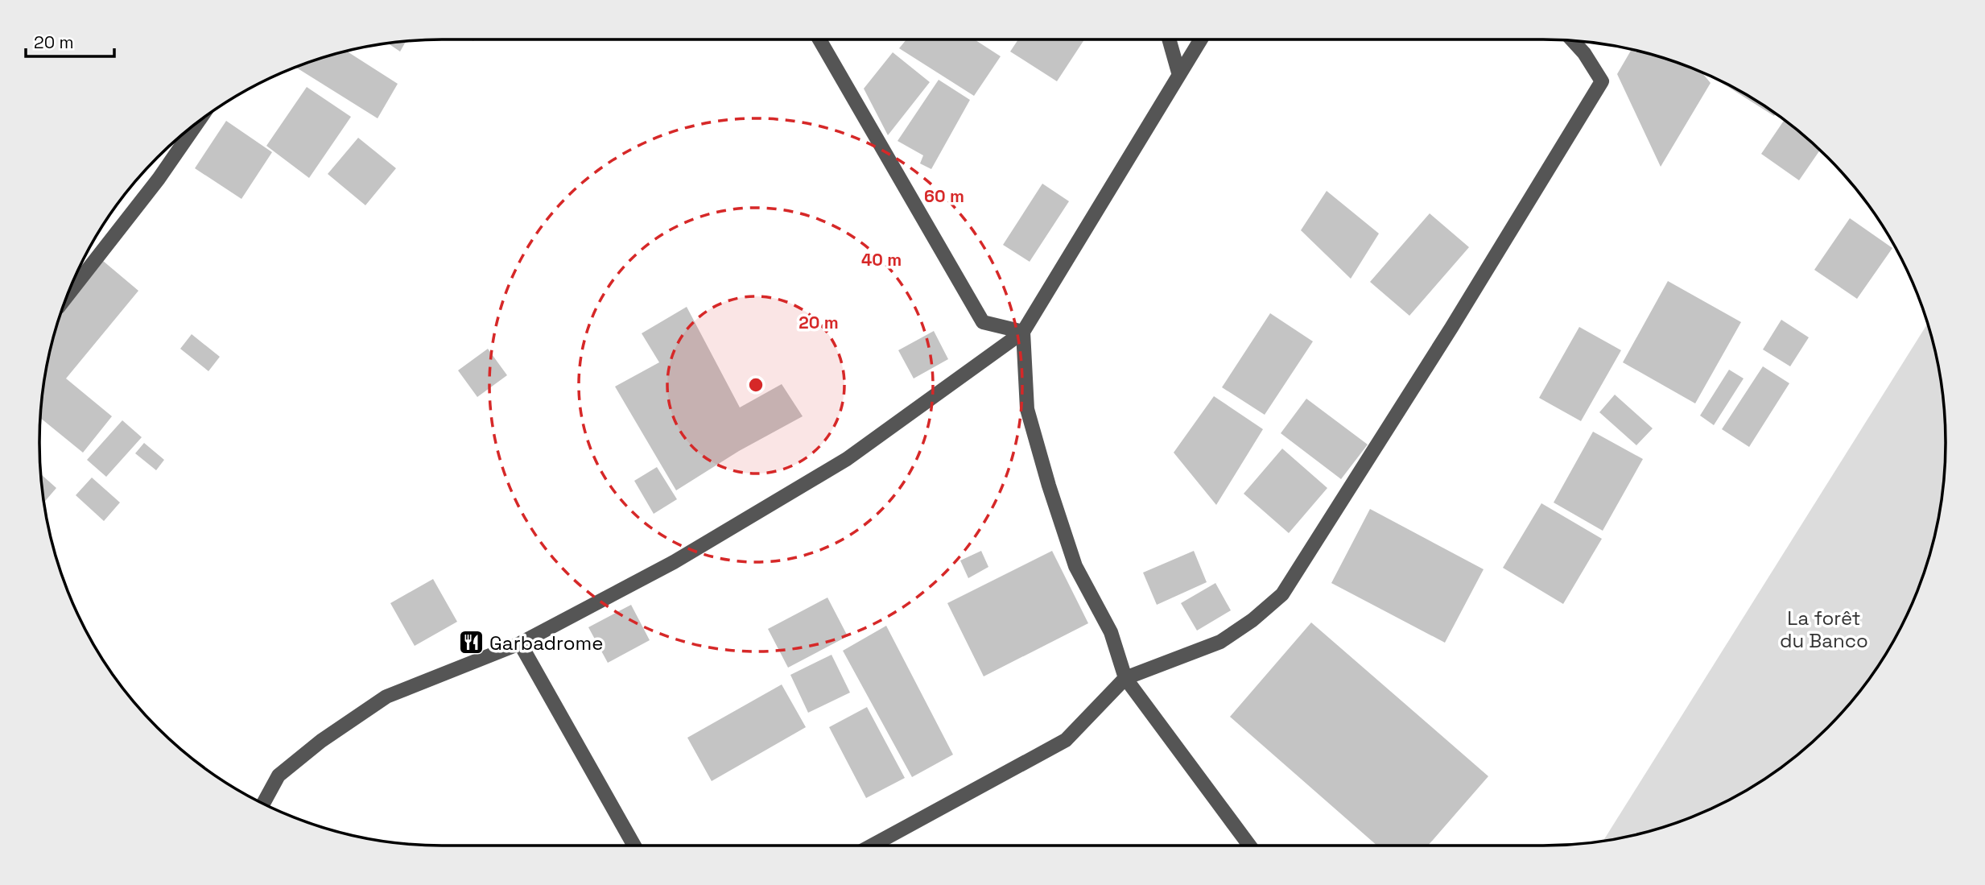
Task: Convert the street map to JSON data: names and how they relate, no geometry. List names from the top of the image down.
{
  "parks": ["La forêt du Banco"],
  "places": {
    "restaurant": ["Garbadrome"]
  },
  "scale_bar": "20 m",
  "rings": ["60 m", "40 m", "20 m"]
}
